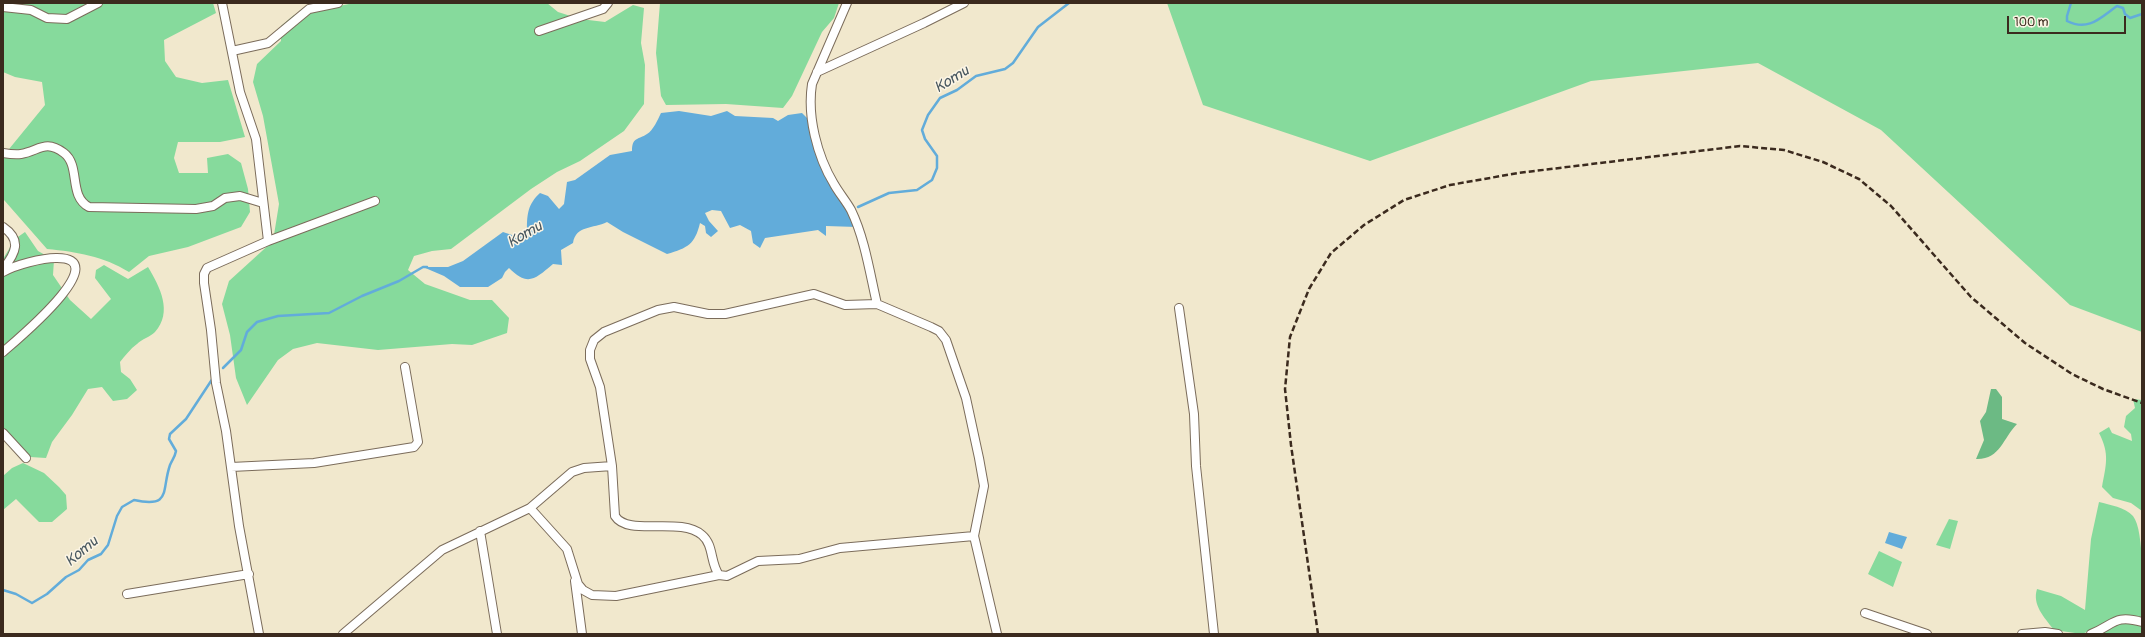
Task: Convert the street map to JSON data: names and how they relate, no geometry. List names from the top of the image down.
{
  "water": ["Komu"],
  "scale_bar": "100 m"
}
